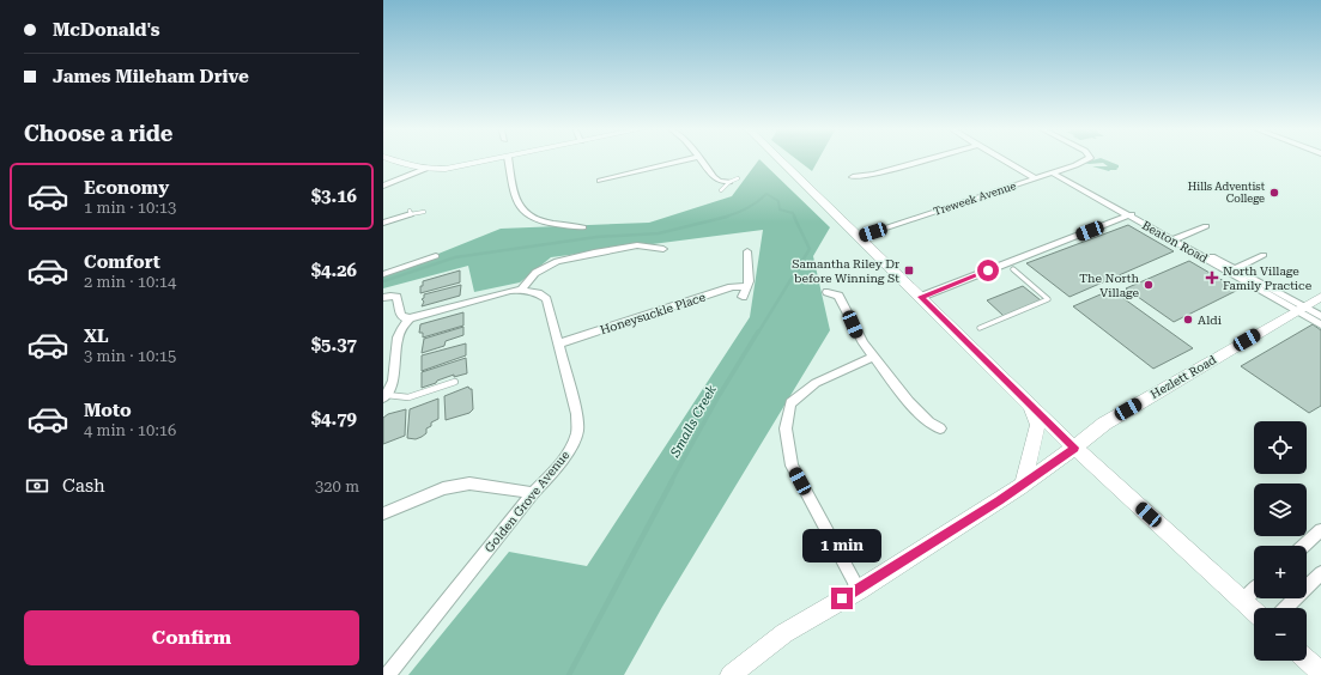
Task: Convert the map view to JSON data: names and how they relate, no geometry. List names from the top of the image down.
{
  "streets": {
    "main road": ["Hezlett Road"],
    "street": [
      "Treweek Avenue",
      "Beaton Road",
      "Honeysuckle Place",
      "Golden Grove Avenue"
    ]
  },
  "crossings": [
    ["Treweek Avenue", "Beaton Road"],
    ["Beaton Road", "Hezlett Road"],
    ["Honeysuckle Place", "Golden Grove Avenue"]
  ],
  "water": ["Smalls Creek"],
  "places": {
    "other": ["Hills Adventist College", "The North Village", "Aldi"],
    "transit": ["Samantha Riley Dr before Winning St"],
    "health": ["North Village Family Practice"]
  },
  "page": {
    "banner": ["McDonald's", "James Mileham Drive"],
    "heading": "Choose a ride",
    "list": [
      {
        "name": "Economy",
        "note": "1 min · 10:13",
        "value": "$3.16"
      },
      {
        "name": "Comfort",
        "note": "2 min · 10:14",
        "value": "$4.26"
      },
      {
        "name": "XL",
        "note": "3 min · 10:15",
        "value": "$5.37"
      },
      {
        "name": "Moto",
        "note": "4 min · 10:16",
        "value": "$4.79"
      }
    ],
    "map_buttons": ["+", "−"],
    "pay": ["Cash", "320 m"],
    "bubble": "1 min",
    "buttons": "Confirm"
  }
}
